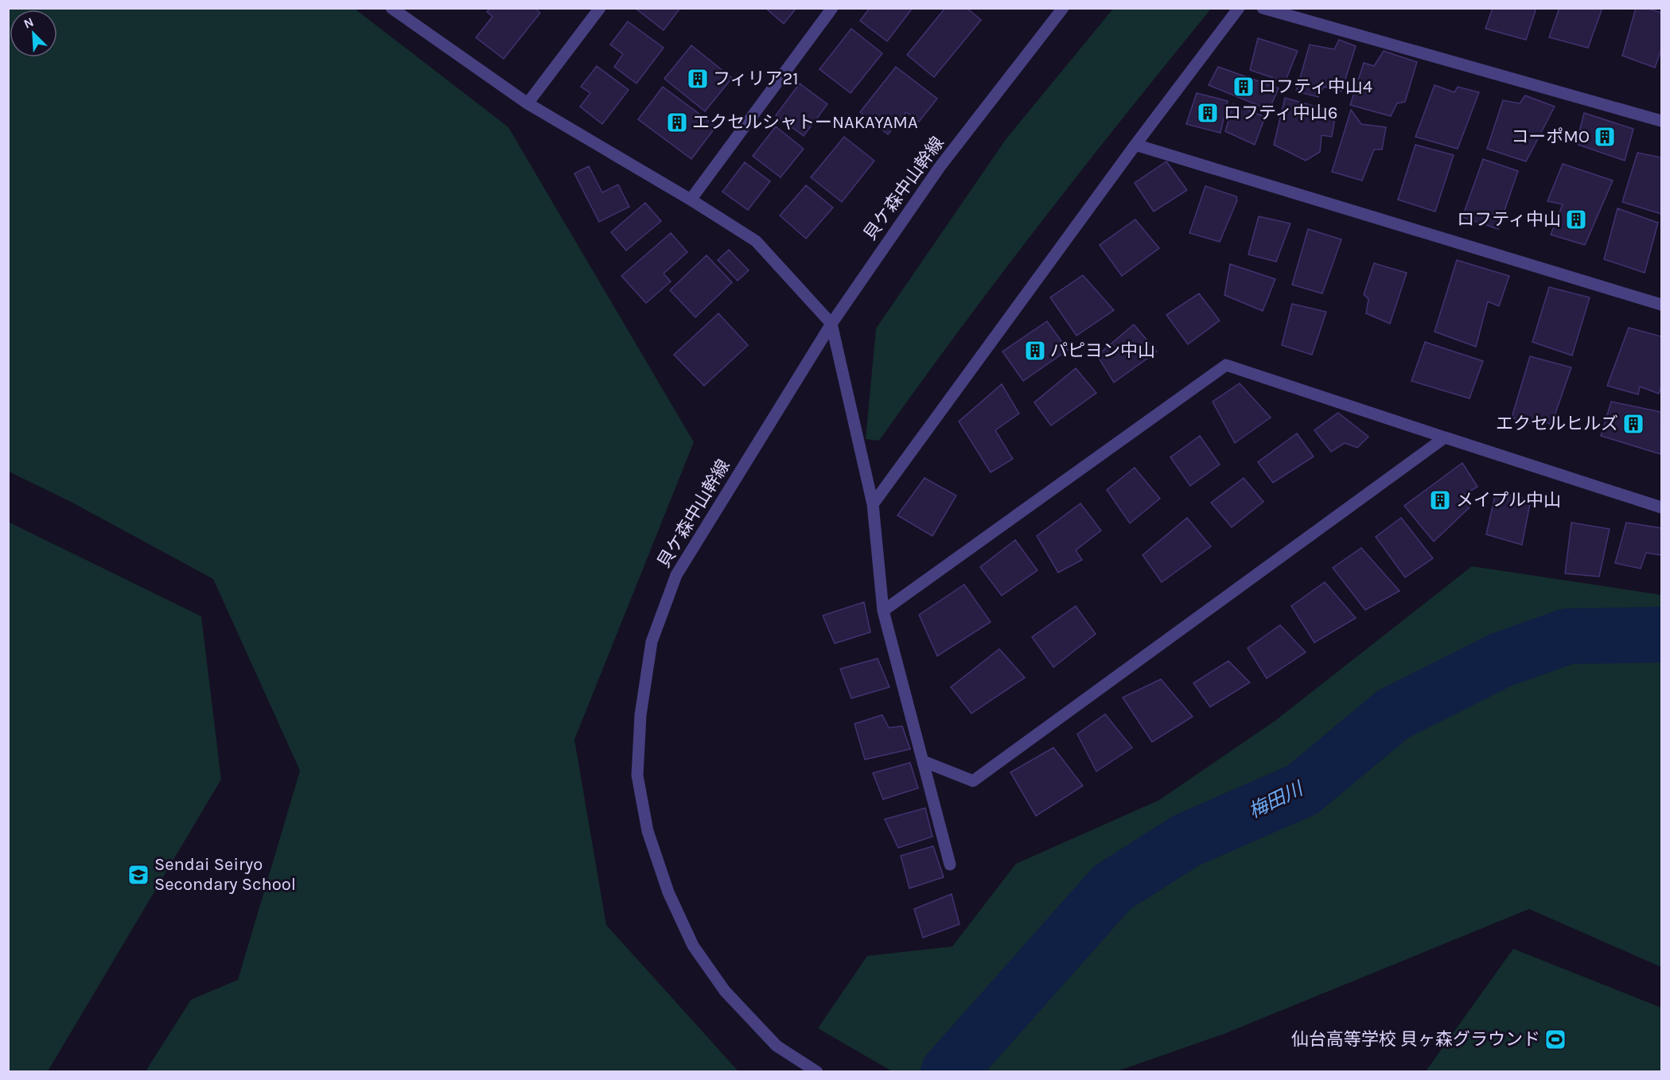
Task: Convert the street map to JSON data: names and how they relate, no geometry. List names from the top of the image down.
{
  "streets": {
    "street": ["貝ケ森中山幹線"]
  },
  "water": ["梅田川"],
  "places": {
    "building": [
      "フィリア21",
      "ロフティ中山4",
      "ロフティ中山6",
      "エクセルシャトーNAKAYAMA",
      "コーポMO",
      "ロフティ中山",
      "パピヨン中山",
      "エクセルヒルズ",
      "メイプル中山"
    ],
    "school or university": ["Sendai Seiryo Secondary School"],
    "sports": ["仙台高等学校 貝ヶ森グラウンド"]
  },
  "north": "top left"
}
